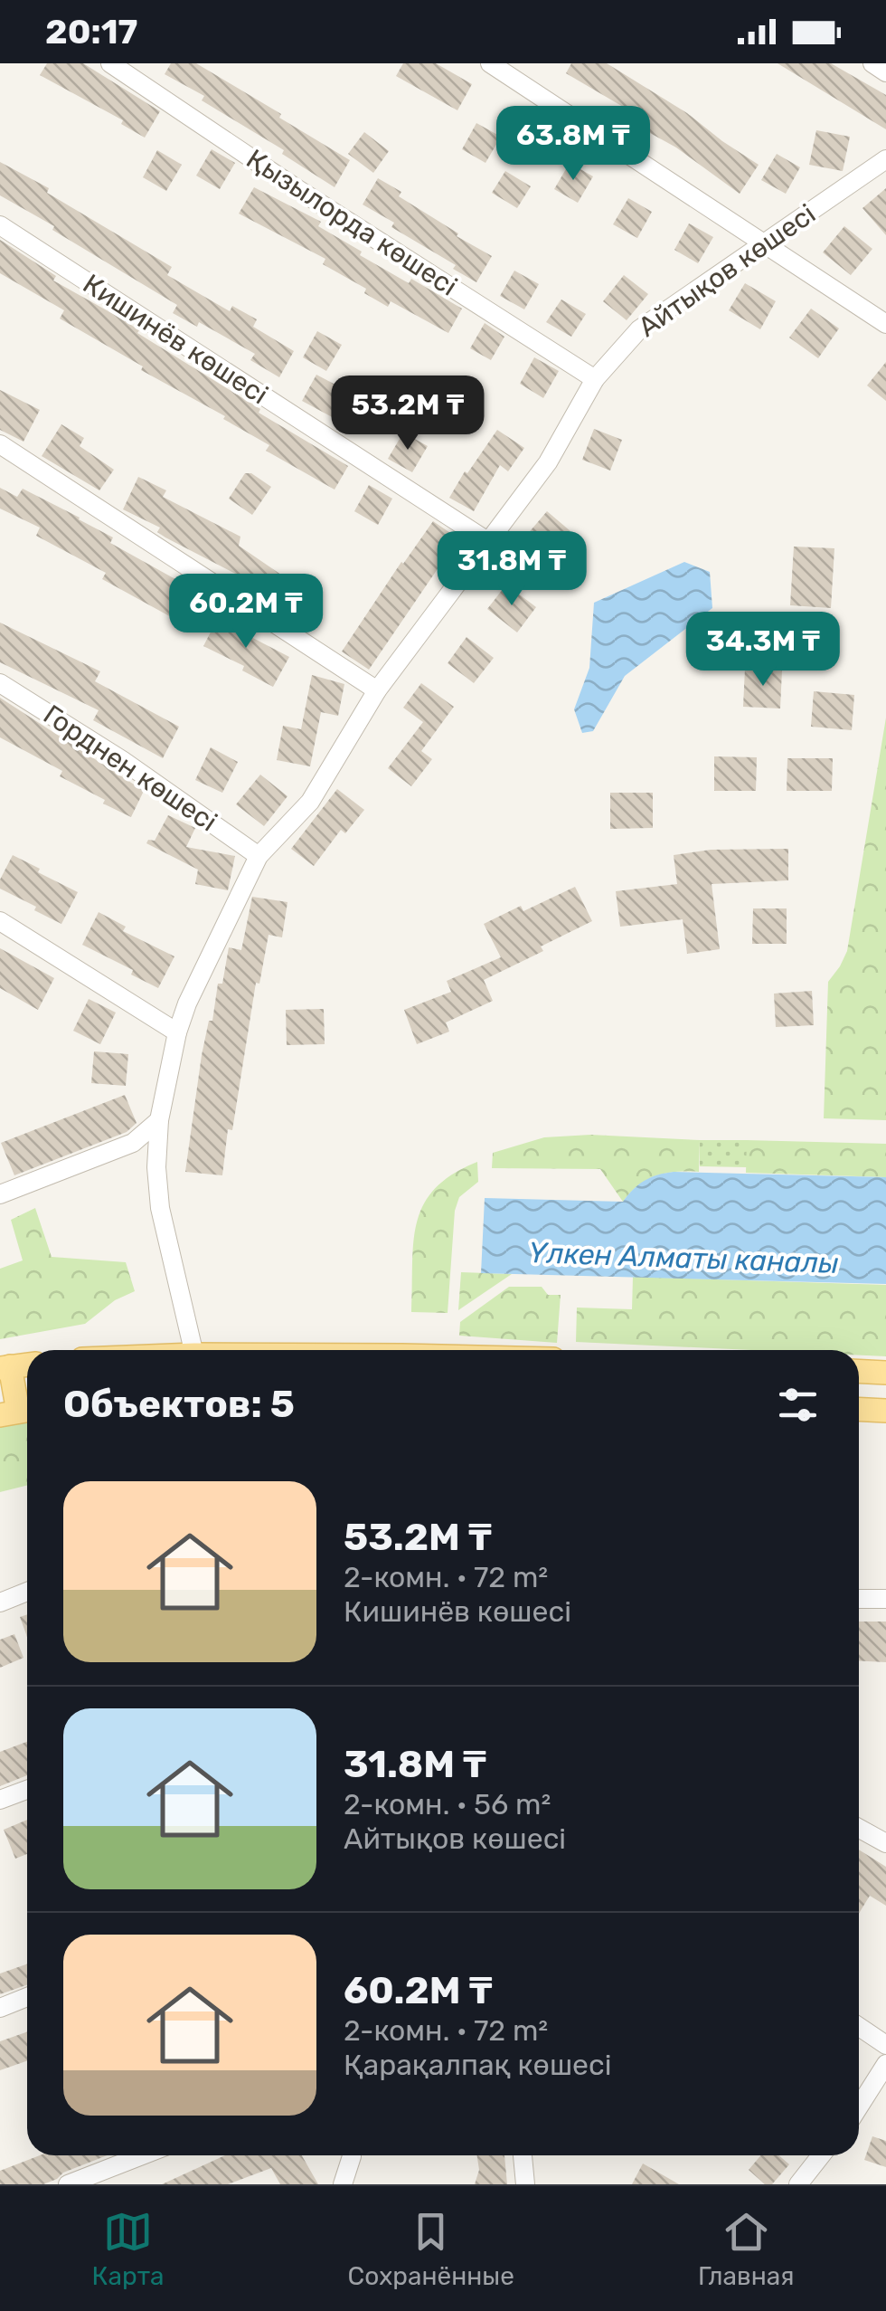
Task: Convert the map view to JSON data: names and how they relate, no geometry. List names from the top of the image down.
{
  "streets": {
    "street": [
      "Қызылорда көшесі",
      "Айтықов көшесі",
      "Кишинёв көшесі",
      "Горднен көшесі"
    ]
  },
  "crossings": [
    ["Қызылорда көшесі", "Айтықов көшесі"],
    ["Айтықов көшесі", "Кишинёв көшесі"],
    ["Айтықов көшесі", "Горднен көшесі"]
  ],
  "water": ["Үлкен Алматы каналы"],
  "page": {
    "status": "20:17",
    "price": [
      "63.8M ₸",
      "53.2M ₸",
      "31.8M ₸",
      "60.2M ₸",
      "34.3M ₸"
    ],
    "heading": "Объектов: 5",
    "list": [
      {
        "name": "53.2M ₸",
        "note": "2-комн. · 72 m² · Кишинёв көшесі"
      },
      {
        "name": "31.8M ₸",
        "note": "2-комн. · 56 m² · Айтықов көшесі"
      },
      {
        "name": "60.2M ₸",
        "note": "2-комн. · 72 m² · Қарақалпақ көшесі"
      }
    ],
    "tabs": ["Карта", "Сохранённые", "Главная"]
  }
}
